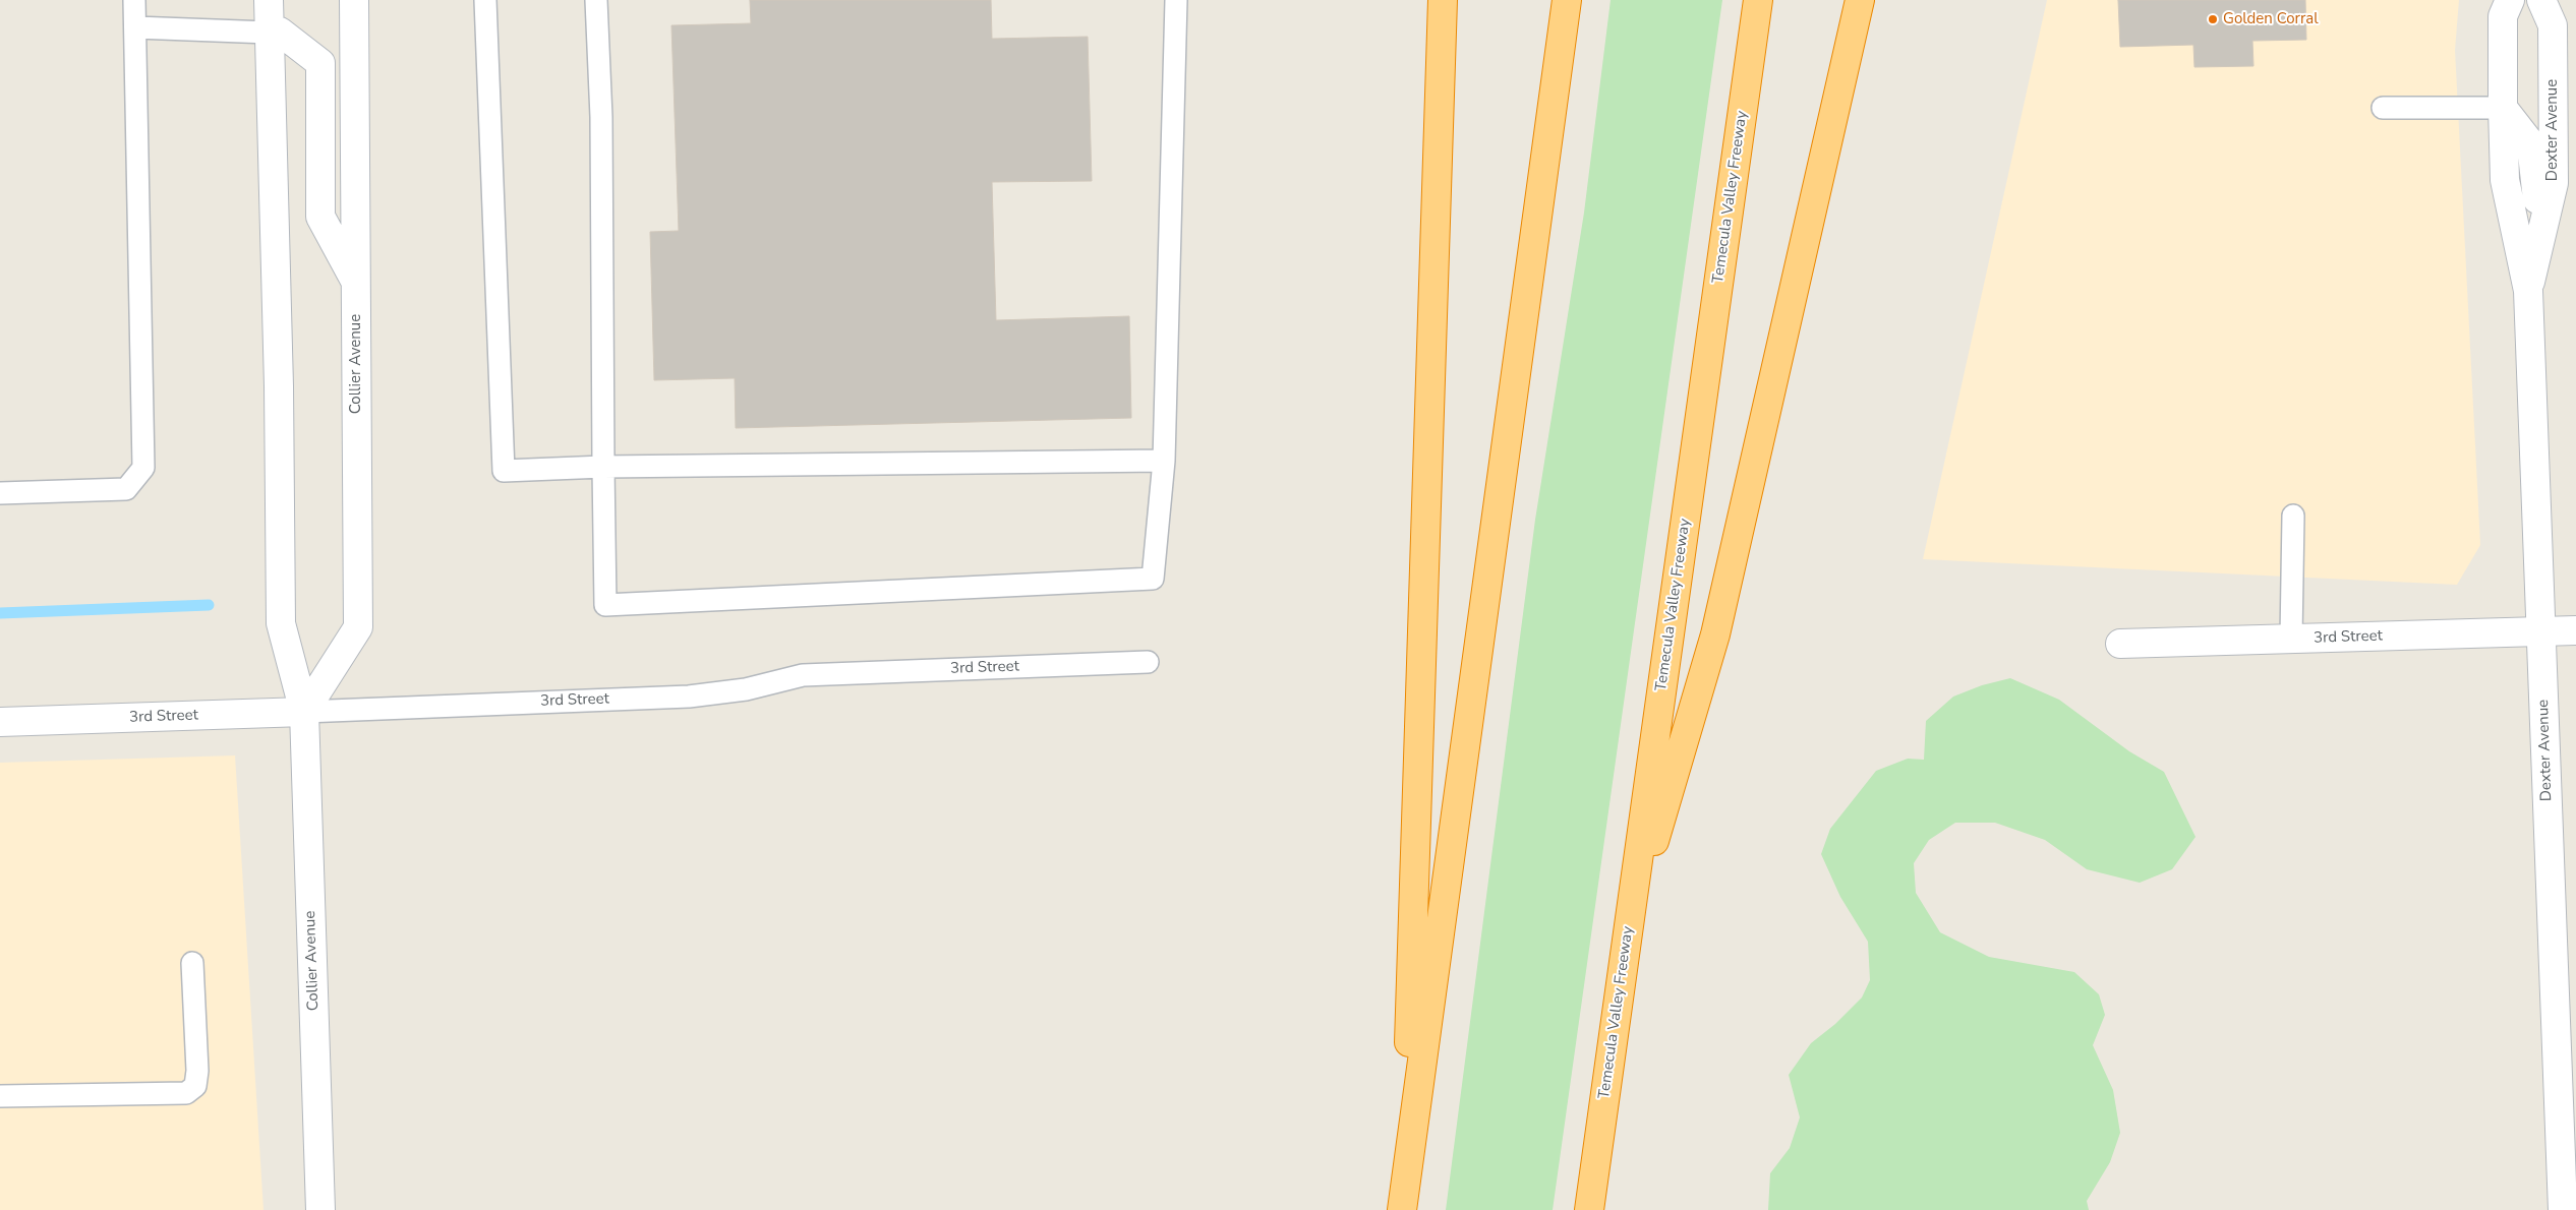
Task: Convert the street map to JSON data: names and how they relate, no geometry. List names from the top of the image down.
{
  "streets": {
    "highway": ["Temecula Valley Freeway"],
    "street": ["Dexter Avenue", "Collier Avenue", "3rd Street"]
  },
  "crossings": [
    ["Dexter Avenue", "3rd Street"],
    ["Collier Avenue", "3rd Street"]
  ],
  "places": ["Golden Corral"]
}
